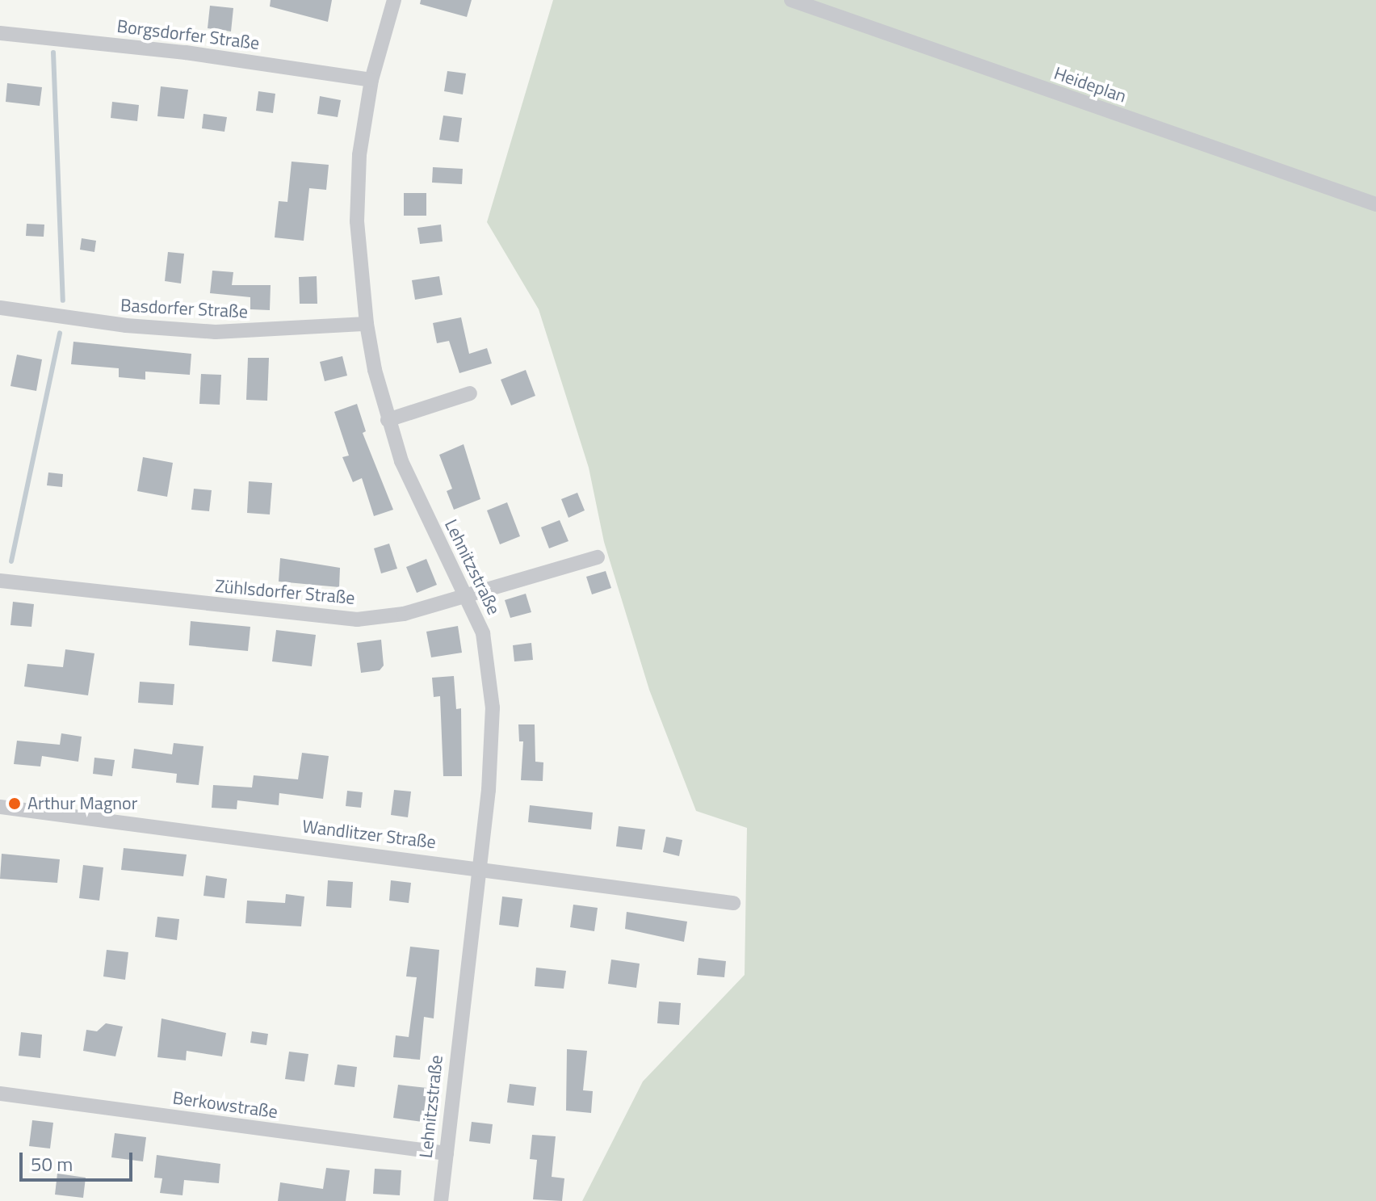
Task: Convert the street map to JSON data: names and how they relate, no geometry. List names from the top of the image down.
{
  "streets": {
    "street": [
      "Borgsdorfer Straße",
      "Heideplan",
      "Basdorfer Straße",
      "Lehnitzstraße",
      "Zühlsdorfer Straße",
      "Wandlitzer Straße",
      "Berkowstraße"
    ]
  },
  "crossings": [
    ["Borgsdorfer Straße", "Lehnitzstraße"],
    ["Basdorfer Straße", "Lehnitzstraße"],
    ["Lehnitzstraße", "Zühlsdorfer Straße"],
    ["Lehnitzstraße", "Wandlitzer Straße"],
    ["Lehnitzstraße", "Berkowstraße"]
  ],
  "places": ["Arthur Magnor"],
  "scale_bar": "50 m"
}
